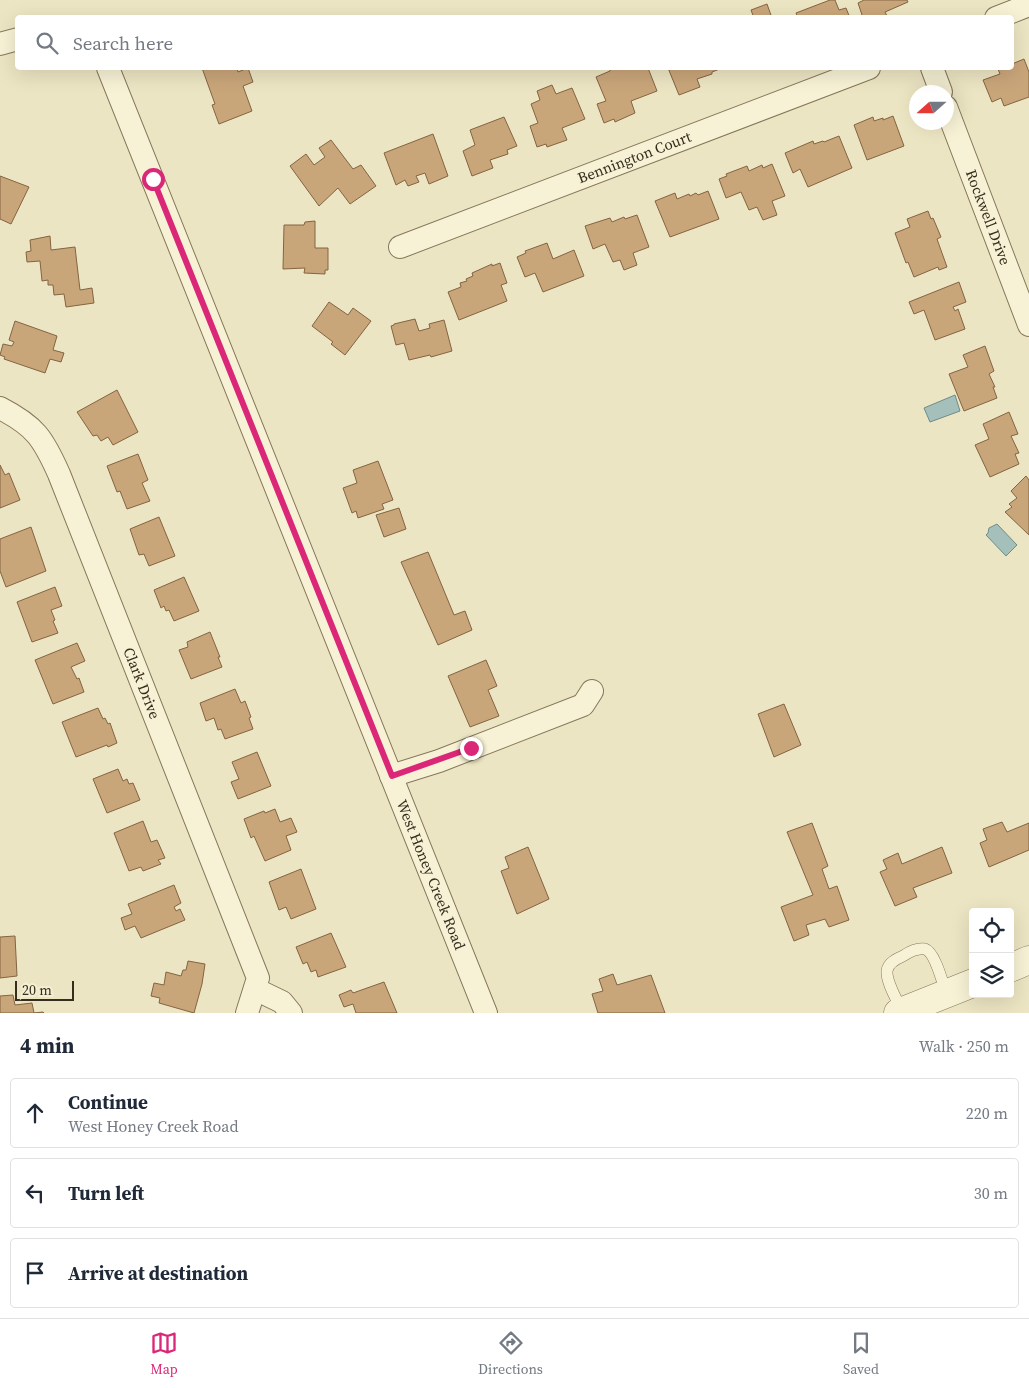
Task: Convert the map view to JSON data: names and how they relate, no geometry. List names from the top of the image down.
{
  "streets": {
    "street": [
      "Bennington Court",
      "Rockwell Drive",
      "Clark Drive",
      "West Honey Creek Road"
    ]
  },
  "scale_bar": "20 m",
  "north": "left",
  "page": {
    "search": "Search here",
    "scale": "20 m",
    "heading": ["4 min", "Walk · 250 m"],
    "list": [
      ["Continue", "West Honey Creek Road", "220 m"],
      ["Turn left", "30 m"],
      "Arrive at destination"
    ],
    "nav": ["Map", "Directions", "Saved"]
  }
}
